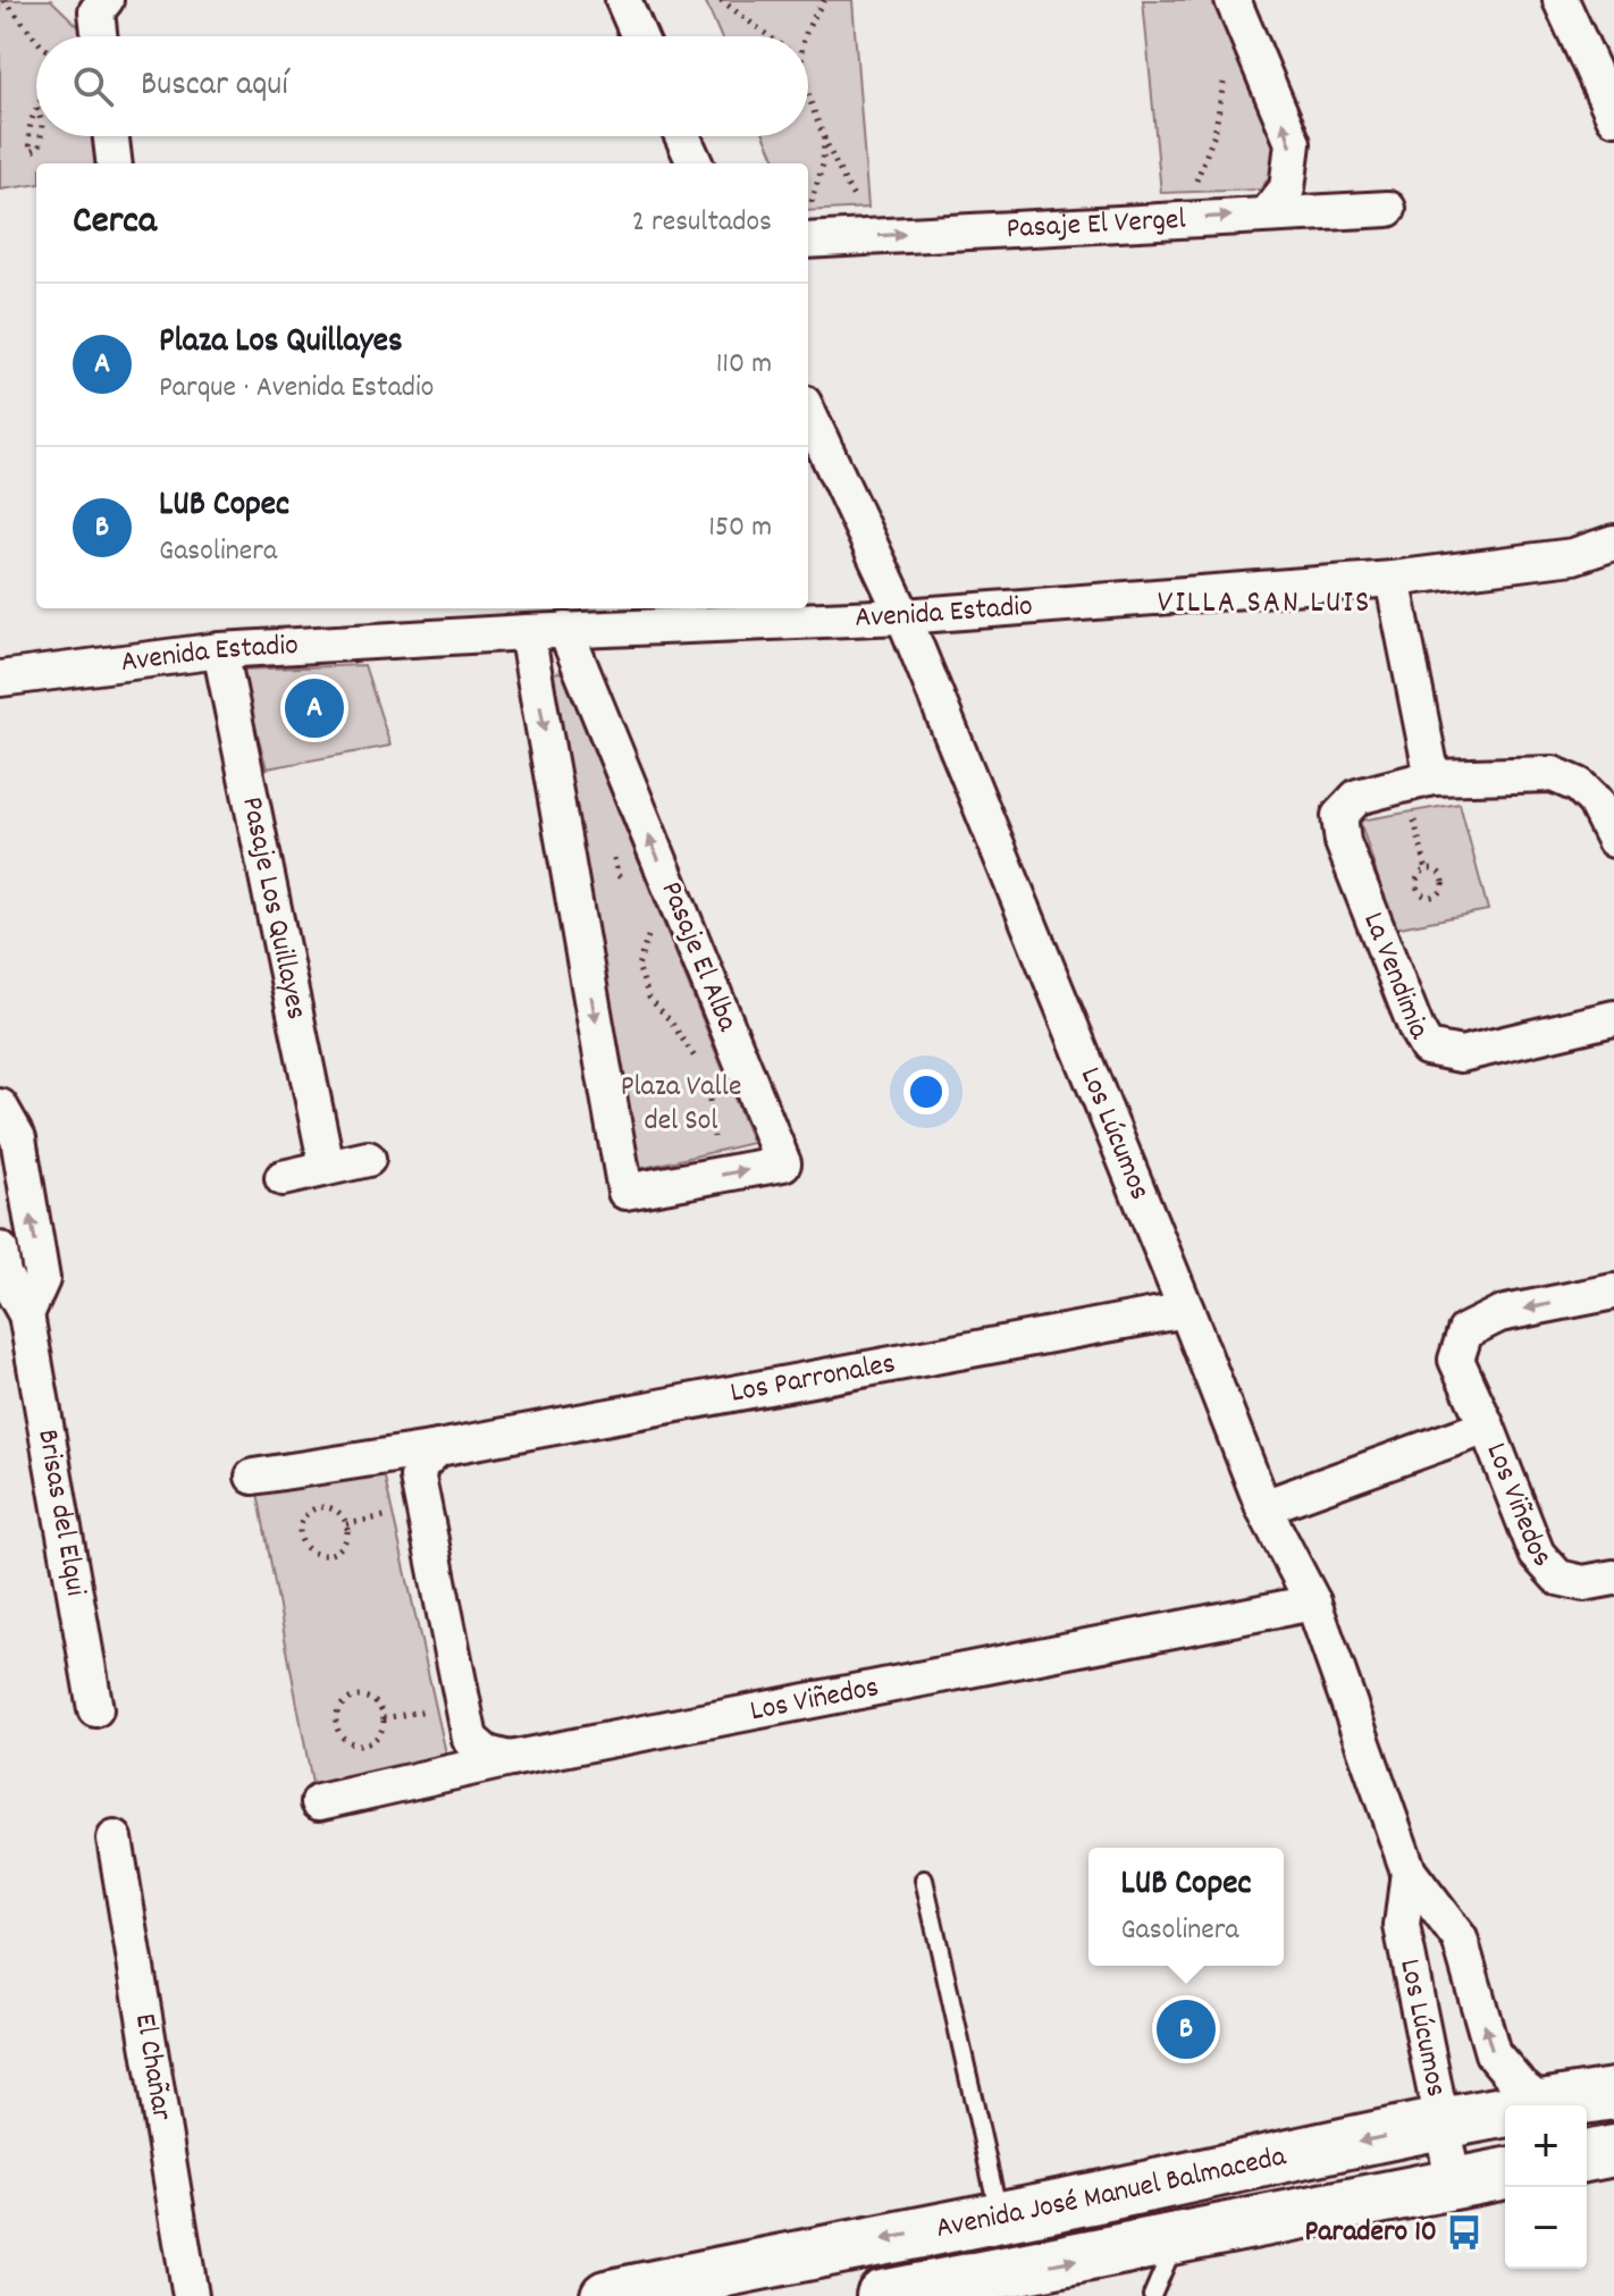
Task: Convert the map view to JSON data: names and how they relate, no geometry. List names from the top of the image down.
{
  "streets": {
    "main road": ["Avenida José Manuel Balmaceda"],
    "street": [
      "Pasaje El Vergel",
      "Avenida Estadio",
      "Pasaje Los Quillayes",
      "Pasaje El Alba",
      "La Vendimia",
      "Los Lúcumos",
      "Los Parronales",
      "Los Viñedos",
      "Brisas del Elqui",
      "El Chañar"
    ]
  },
  "crossings": [
    ["Avenida Estadio", "Pasaje Los Quillayes"],
    ["Avenida Estadio", "Pasaje El Alba"],
    ["Avenida Estadio", "Los Lúcumos"],
    ["Los Lúcumos", "Los Parronales"],
    ["Los Lúcumos", "Los Viñedos"],
    ["Los Lúcumos", "Avenida José Manuel Balmaceda"]
  ],
  "one_way": ["Pasaje El Vergel"],
  "districts": ["VILLA SAN LUIS"],
  "parks": ["Plaza Valle del Sol"],
  "places": {
    "bus stop": ["Paradero 10"]
  },
  "page": {
    "search": "Buscar aquí",
    "heading": ["Cerca", "2 resultados"],
    "list": [
      {
        "mark": "A",
        "name": "Plaza Los Quillayes",
        "note": "Parque · Avenida Estadio",
        "value": "110 m"
      },
      {
        "mark": "B",
        "name": "LUB Copec",
        "note": "Gasolinera",
        "value": "150 m"
      }
    ],
    "pins": ["A", "B"],
    "popup": ["LUB Copec", "Gasolinera"],
    "map_buttons": ["+", "−"]
  }
}
